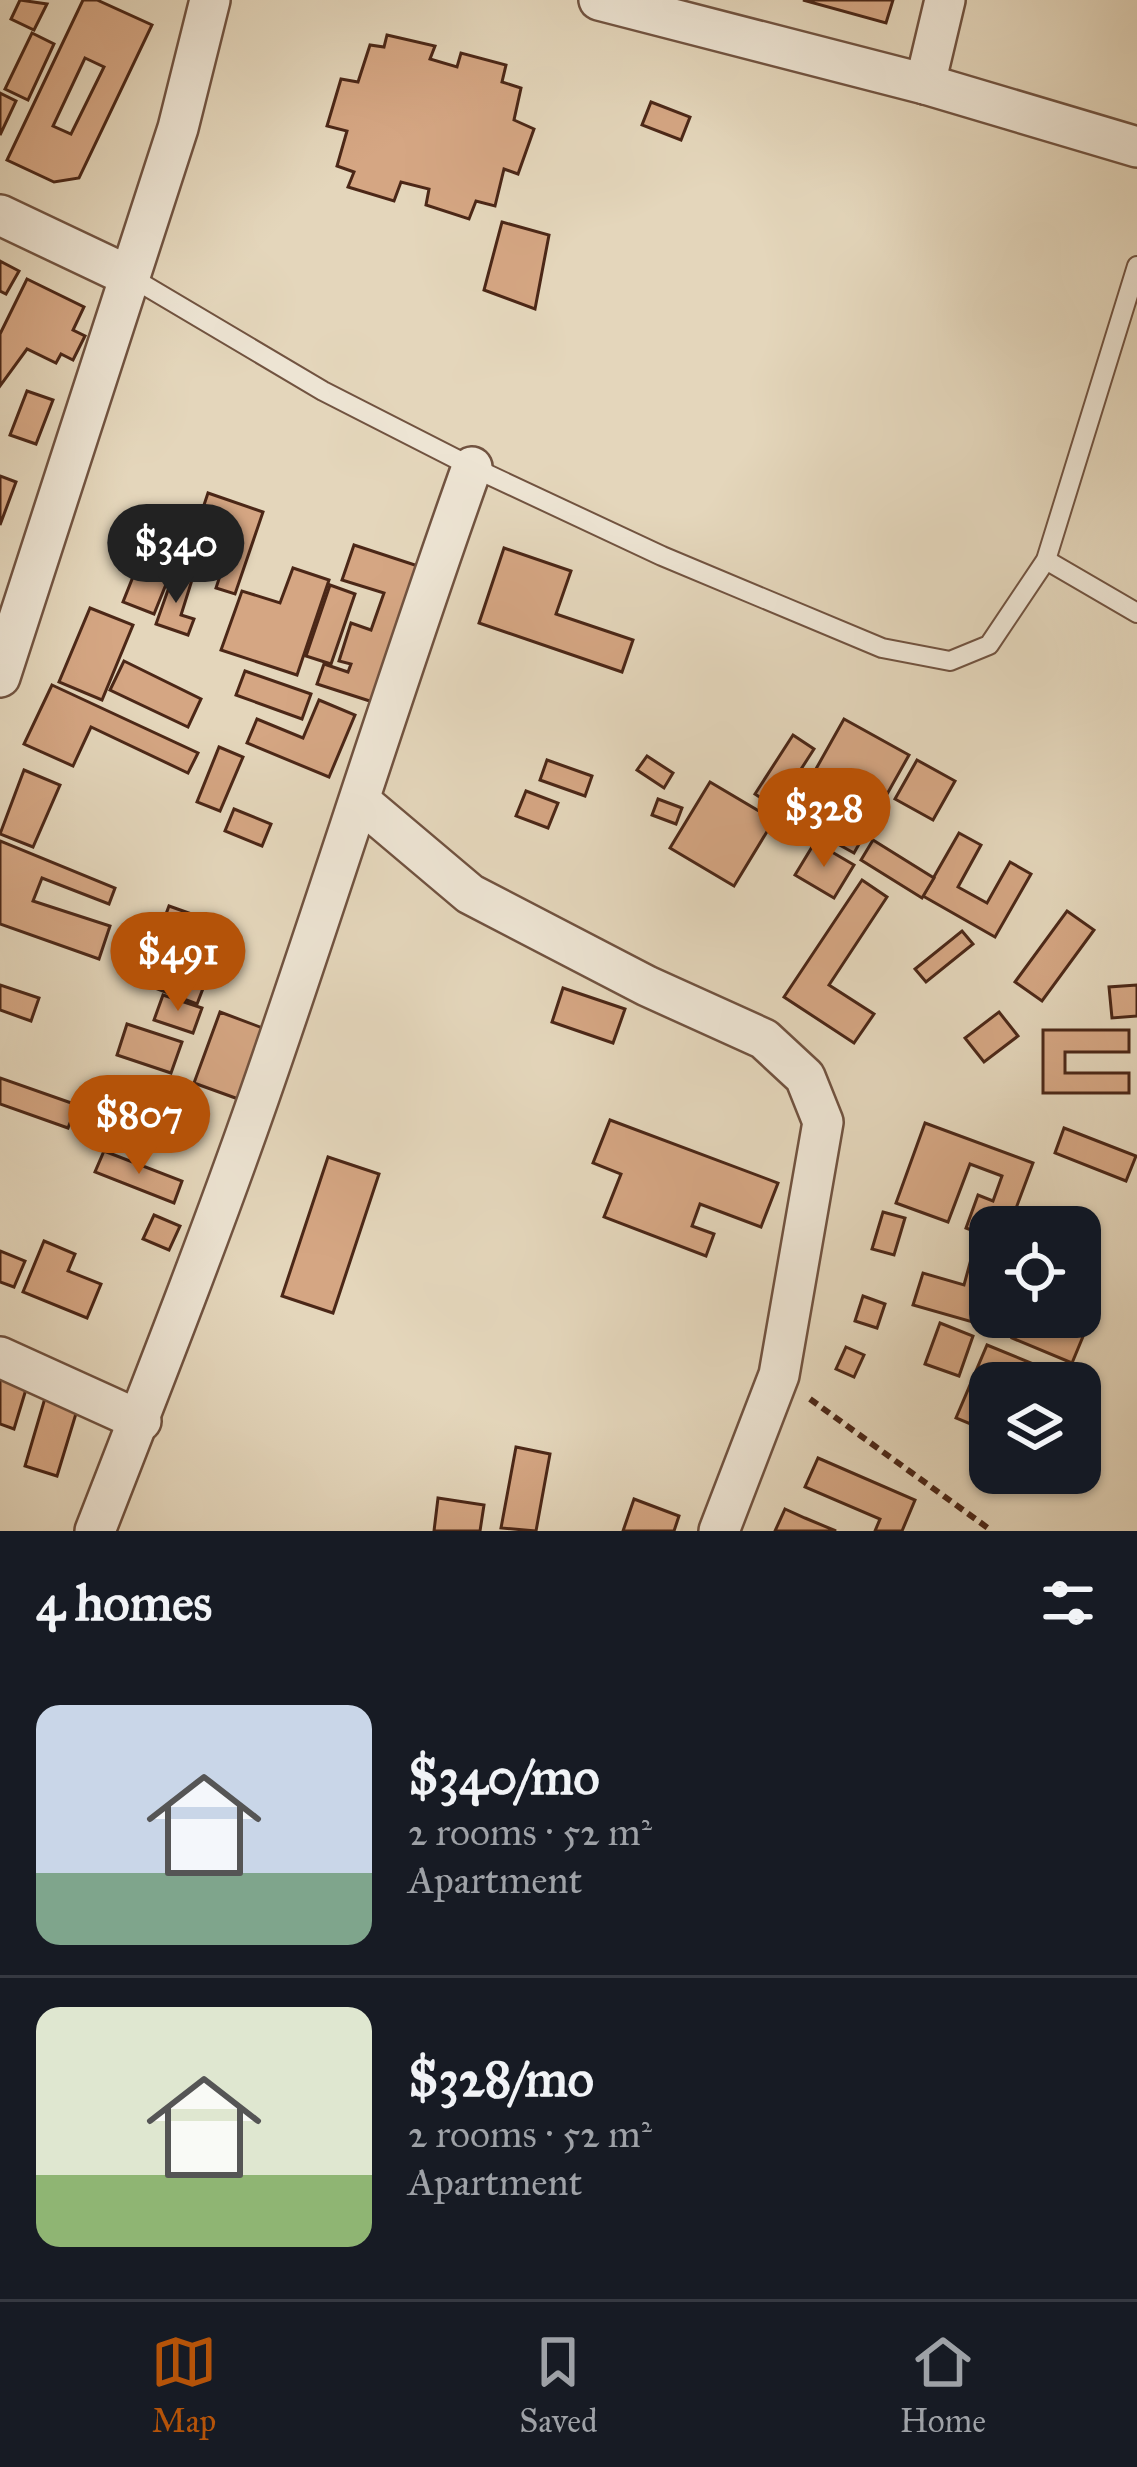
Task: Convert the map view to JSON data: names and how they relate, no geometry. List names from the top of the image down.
{
  "page": {
    "price": [
      "$340",
      "$328",
      "$491",
      "$807"
    ],
    "heading": "4 homes",
    "list": [
      {
        "name": "$340/mo",
        "note": "2 rooms · 52 m² · Apartment"
      },
      {
        "name": "$328/mo",
        "note": "2 rooms · 52 m² · Apartment"
      }
    ],
    "tabs": ["Map", "Saved", "Home"]
  }
}
